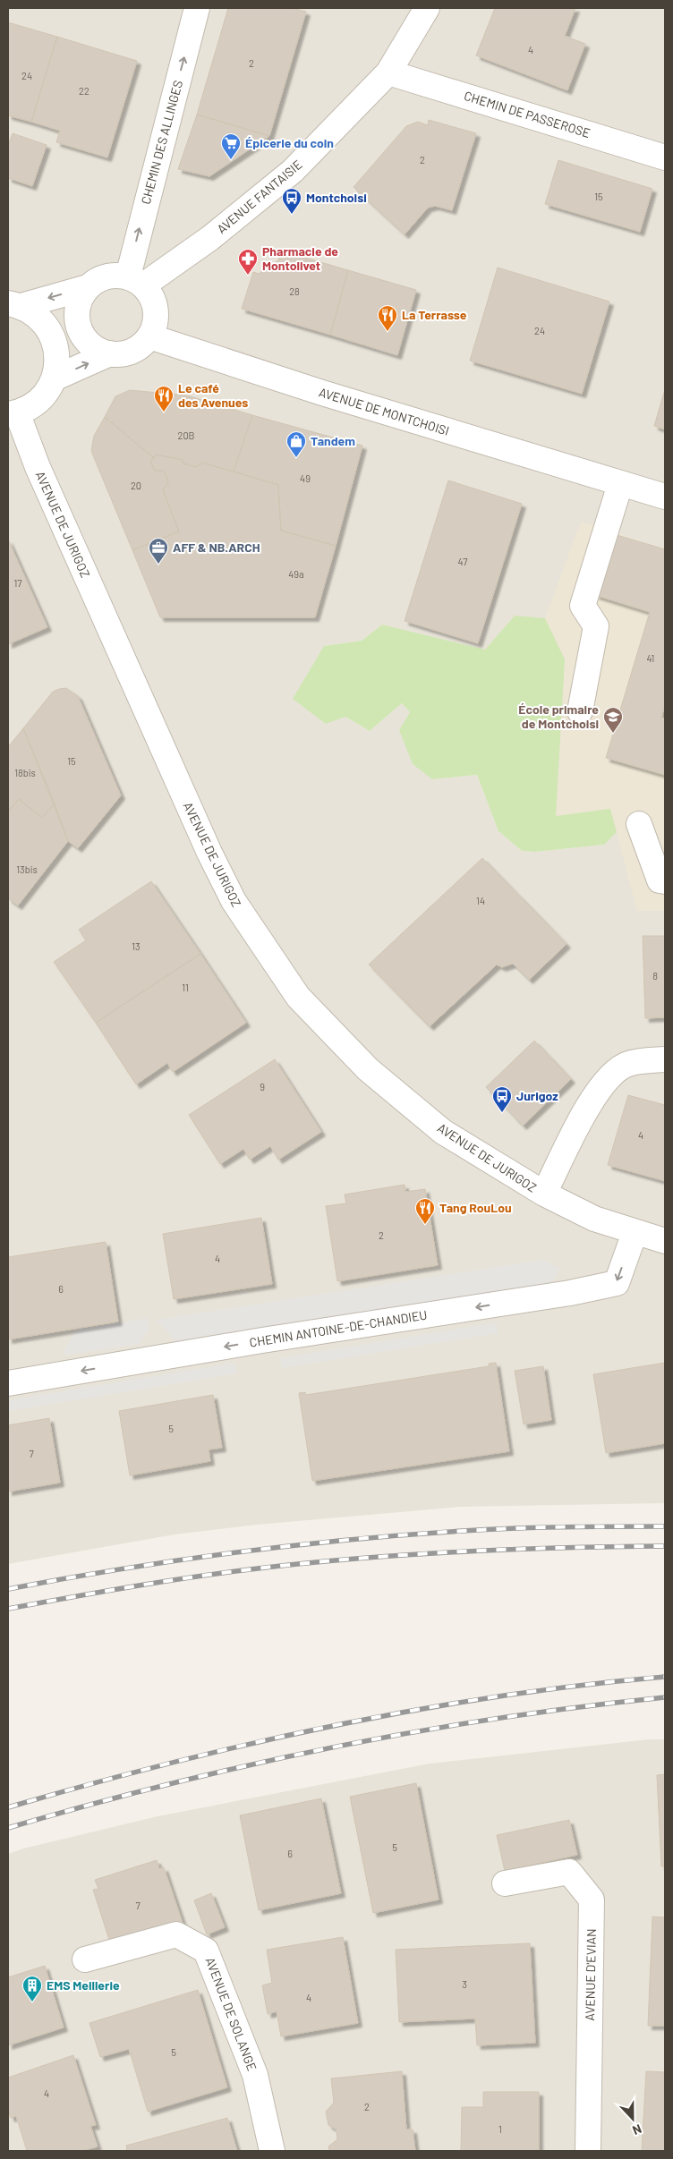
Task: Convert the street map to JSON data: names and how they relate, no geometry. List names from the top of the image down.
{
  "streets": {
    "street": [
      "CHEMIN DE PASSEROSE",
      "CHEMIN DES ALLINGES",
      "AVENUE FANTAISIE",
      "AVENUE DE MONTCHOISI",
      "AVENUE DE JURIGOZ",
      "CHEMIN ANTOINE-DE-CHANDIEU",
      "AVENUE D'EVIAN",
      "AVENUE DE SOLANGE"
    ]
  },
  "crossings": [
    ["CHEMIN DE PASSEROSE", "AVENUE FANTAISIE"],
    ["CHEMIN DES ALLINGES", "AVENUE FANTAISIE"],
    ["CHEMIN DES ALLINGES", "AVENUE DE MONTCHOISI"],
    ["AVENUE FANTAISIE", "AVENUE DE MONTCHOISI"],
    ["AVENUE DE JURIGOZ", "CHEMIN ANTOINE-DE-CHANDIEU"]
  ],
  "one_way": ["CHEMIN DES ALLINGES", "CHEMIN ANTOINE-DE-CHANDIEU"],
  "places": {
    "supermarket": ["Épicerie du coin"],
    "bus stop": ["Montchoisi", "Jurigoz"],
    "pharmacy": ["Pharmacie de Montolivet"],
    "restaurant": ["La Terrasse", "Le café des Avenues", "Tang RouLou"],
    "shop": ["Tandem"],
    "office": ["AFF & NB.ARCH"],
    "school or university": ["École primaire de Montchoisi"],
    "building": ["EMS Meillerie"]
  },
  "house_numbers": [
    "4",
    "2",
    "24",
    "22",
    "2",
    "15",
    "28",
    "24",
    "20B",
    "49",
    "20",
    "47",
    "49a",
    "17",
    "41",
    "15",
    "18bis",
    "13bis",
    "14",
    "13",
    "8",
    "11",
    "9",
    "4",
    "2",
    "4",
    "6",
    "5",
    "7",
    "5",
    "6",
    "7",
    "3",
    "4",
    "5",
    "4",
    "2",
    "1"
  ],
  "north": "bottom"
}
